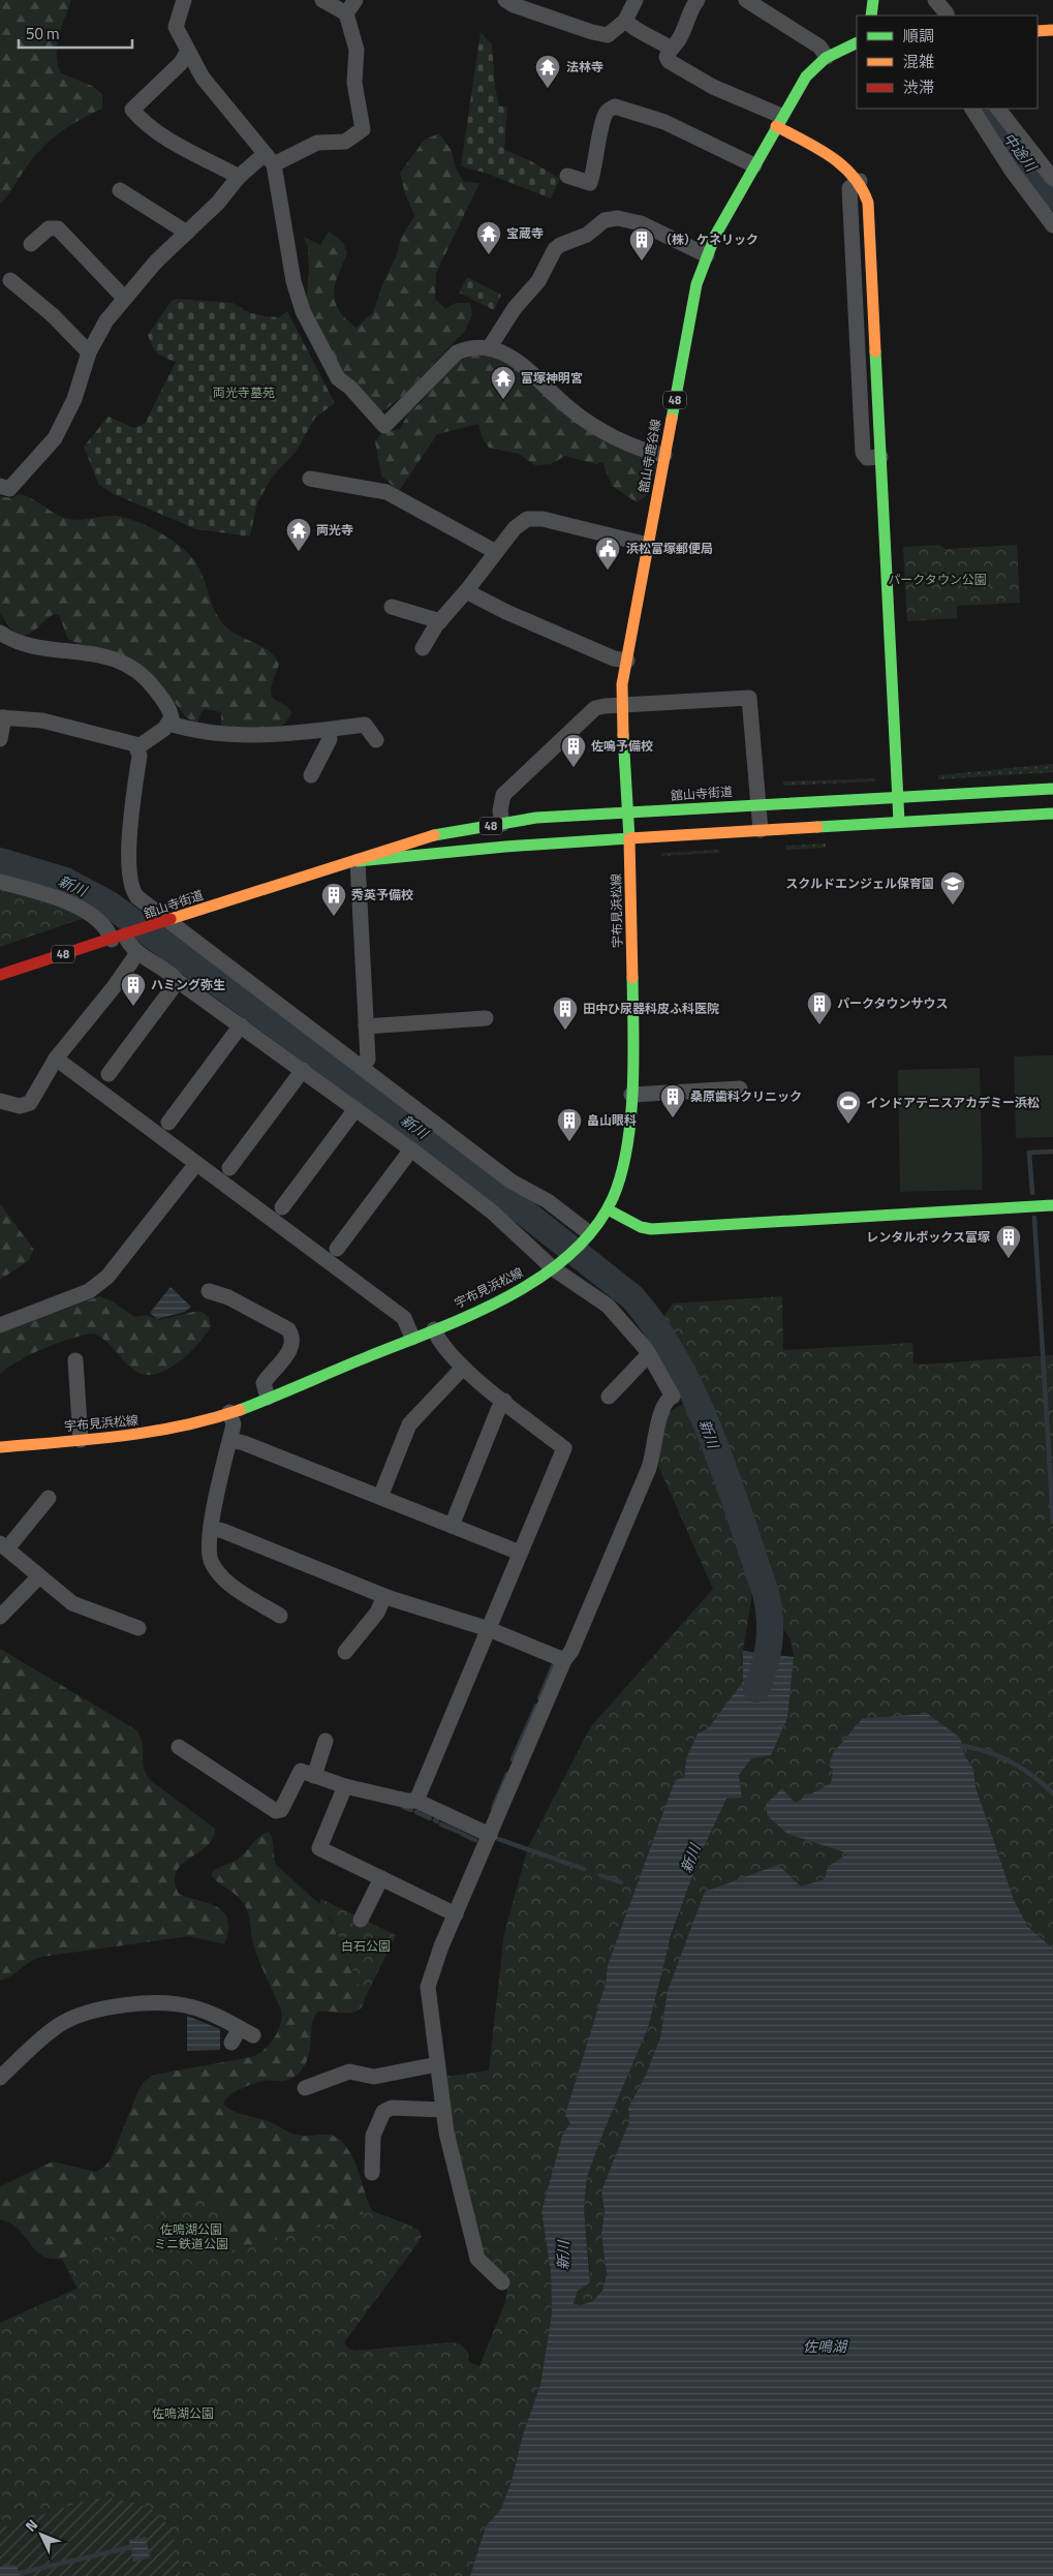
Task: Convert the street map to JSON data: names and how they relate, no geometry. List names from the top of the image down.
{
  "streets": {
    "main road": [
      "48",
      "舘山寺鹿谷線",
      "舘山寺街道",
      "宇布見浜松線"
    ]
  },
  "crossings": [
    ["舘山寺鹿谷線", "舘山寺街道"],
    ["舘山寺鹿谷線", "宇布見浜松線"],
    ["舘山寺街道", "宇布見浜松線"]
  ],
  "water": ["中途川", "新川", "佐鳴湖"],
  "parks": [
    "両光寺墓苑",
    "パークタウン公園",
    "白石公園",
    "佐鳴湖公園 ミニ鉄道公園",
    "佐鳴湖公園"
  ],
  "places": {
    "temple": [
      "法林寺",
      "宝蔵寺",
      "富塚神明宮",
      "両光寺"
    ],
    "building": [
      "（株）ケネリック",
      "佐鳴予備校",
      "秀英予備校",
      "ハミング弥生",
      "パークタウンサウス",
      "田中ひ尿器科皮ふ科医院",
      "桑原歯科クリニック",
      "畠山眼科",
      "レンタルボックス富塚"
    ],
    "public building": ["浜松富塚郵便局"],
    "school or university": ["スクルドエンジェル保育園"],
    "sports": ["インドアテニスアカデミー浜松"]
  },
  "legend": ["順調", "混雑", "渋滞"],
  "scale_bar": "50 m",
  "north": "top left"
}
